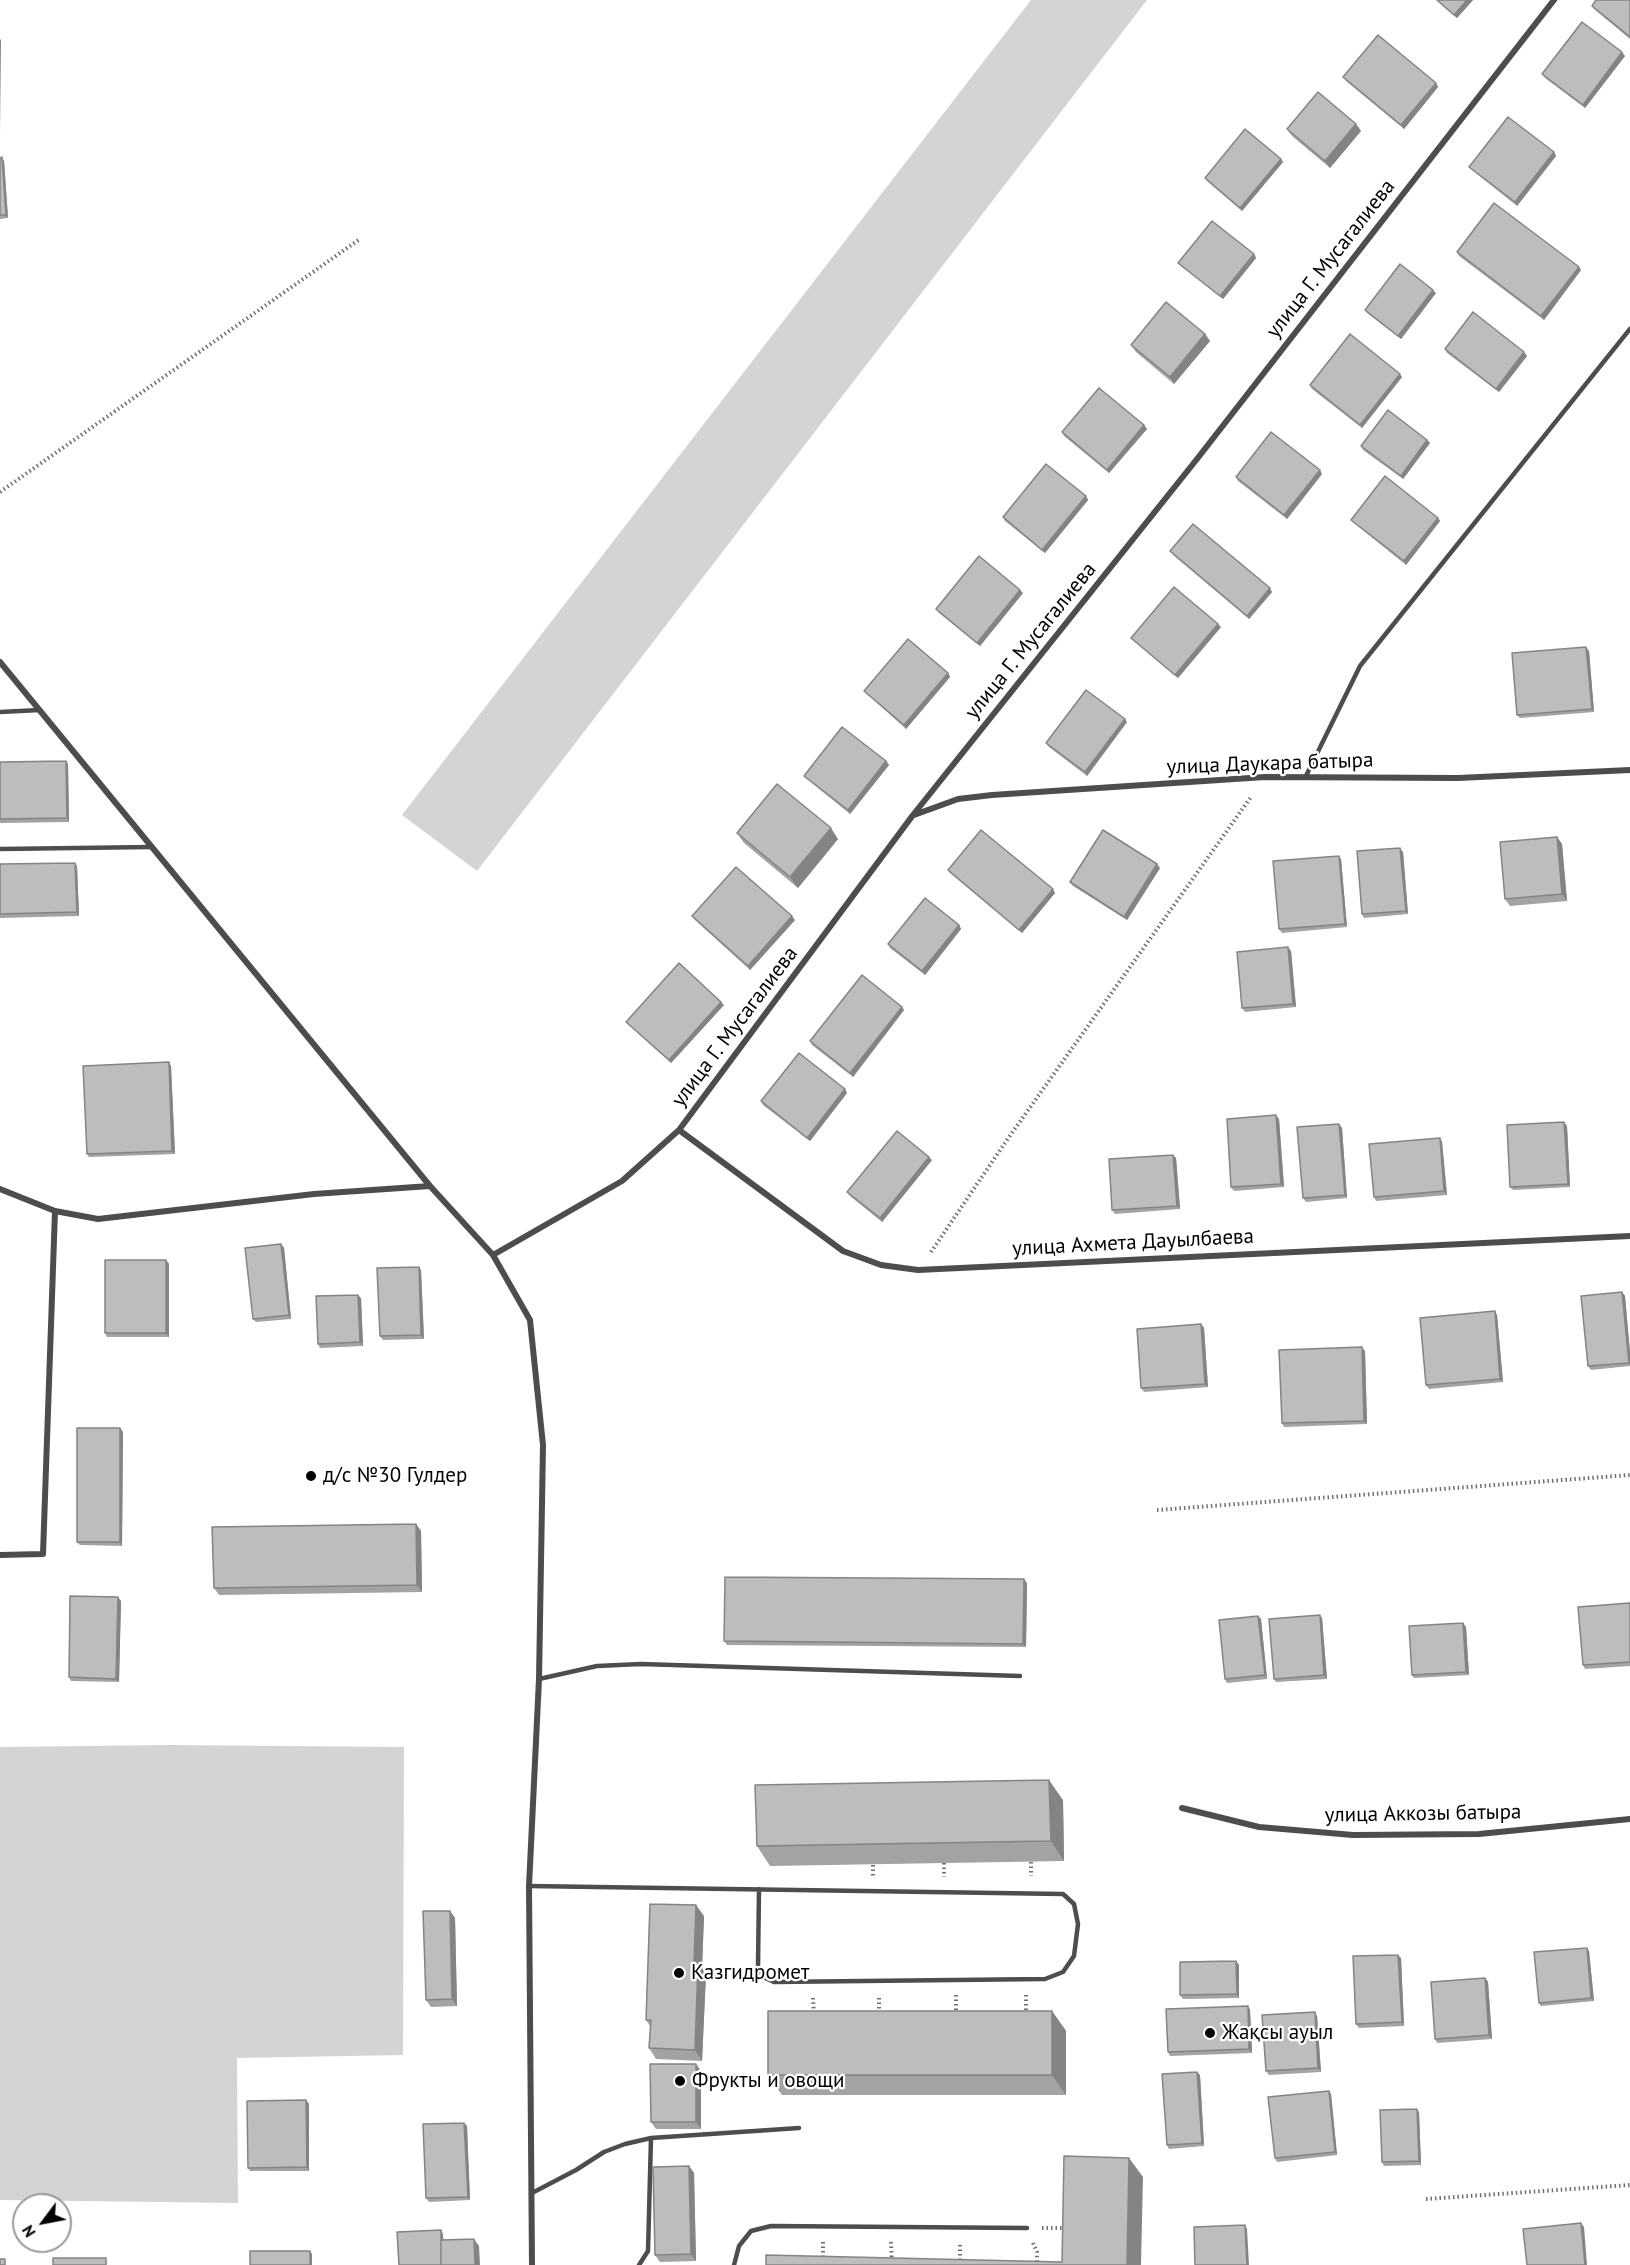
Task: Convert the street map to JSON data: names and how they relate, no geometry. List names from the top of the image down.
{
  "streets": {
    "street": [
      "улица Г. Мусагалиева",
      "улица Даукара батыра",
      "улица Ахмета Дауылбаева",
      "улица Аккозы батыра"
    ]
  },
  "crossings": [
    ["улица Г. Мусагалиева", "улица Даукара батыра"],
    ["улица Г. Мусагалиева", "улица Ахмета Дауылбаева"]
  ],
  "places": [
    "д/с №30 Гулдер",
    "Казгидромет",
    "Жақсы ауыл",
    "Фрукты и овощи"
  ],
  "north": "bottom left"
}
